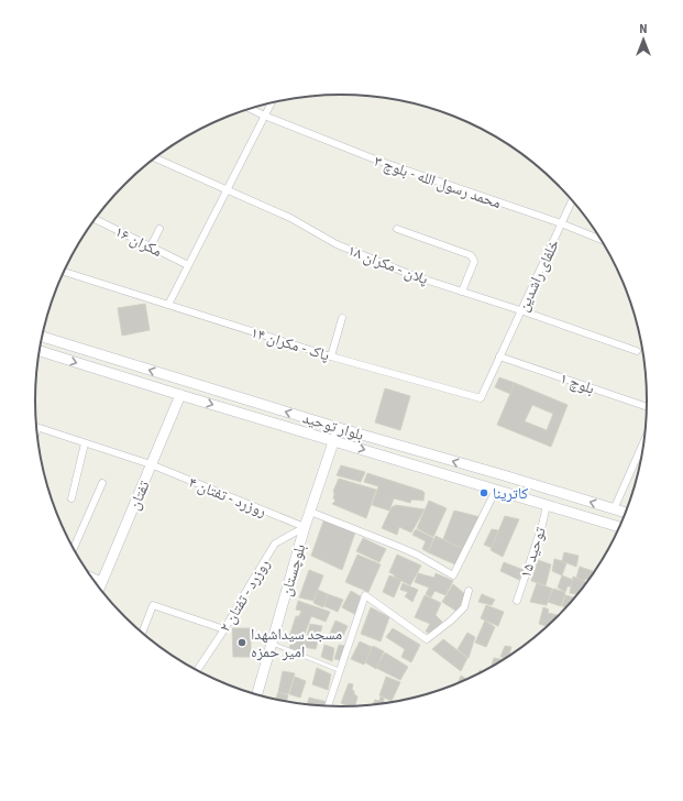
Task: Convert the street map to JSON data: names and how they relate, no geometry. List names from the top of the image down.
{
  "streets": {
    "main road": ["بلوار توحید", "تفتان", "بلوچستان"],
    "street": [
      "محمد رسول الله - بلوچ ۳",
      "مکران ۱۶",
      "پلان - مکران ۱۸",
      "خلفای راشدین",
      "پاک - مکران ۱۴",
      "بلوچ ۱",
      "روزرد - تفتان ۴",
      "توحید ۱۵",
      "روزرد - تفتان ۲"
    ]
  },
  "crossings": [
    ["محمد رسول الله - بلوچ ۳", "خلفای راشدین"],
    ["پلان - مکران ۱۸", "خلفای راشدین"],
    ["خلفای راشدین", "پاک - مکران ۱۴"],
    ["خلفای راشدین", "بلوچ ۱"],
    ["پاک - مکران ۱۴", "بلوچ ۱"],
    ["بلوار توحید", "تفتان"],
    ["بلوار توحید", "توحید ۱۵"],
    ["بلوار توحید", "بلوچستان"],
    ["تفتان", "روزرد - تفتان ۴"],
    ["روزرد - تفتان ۴", "بلوچستان"],
    ["روزرد - تفتان ۴", "روزرد - تفتان ۲"],
    ["بلوچستان", "روزرد - تفتان ۲"]
  ],
  "places": ["کاترینا", "مسجد سیداشهدا امیر حمزه"],
  "north": "top"
}
